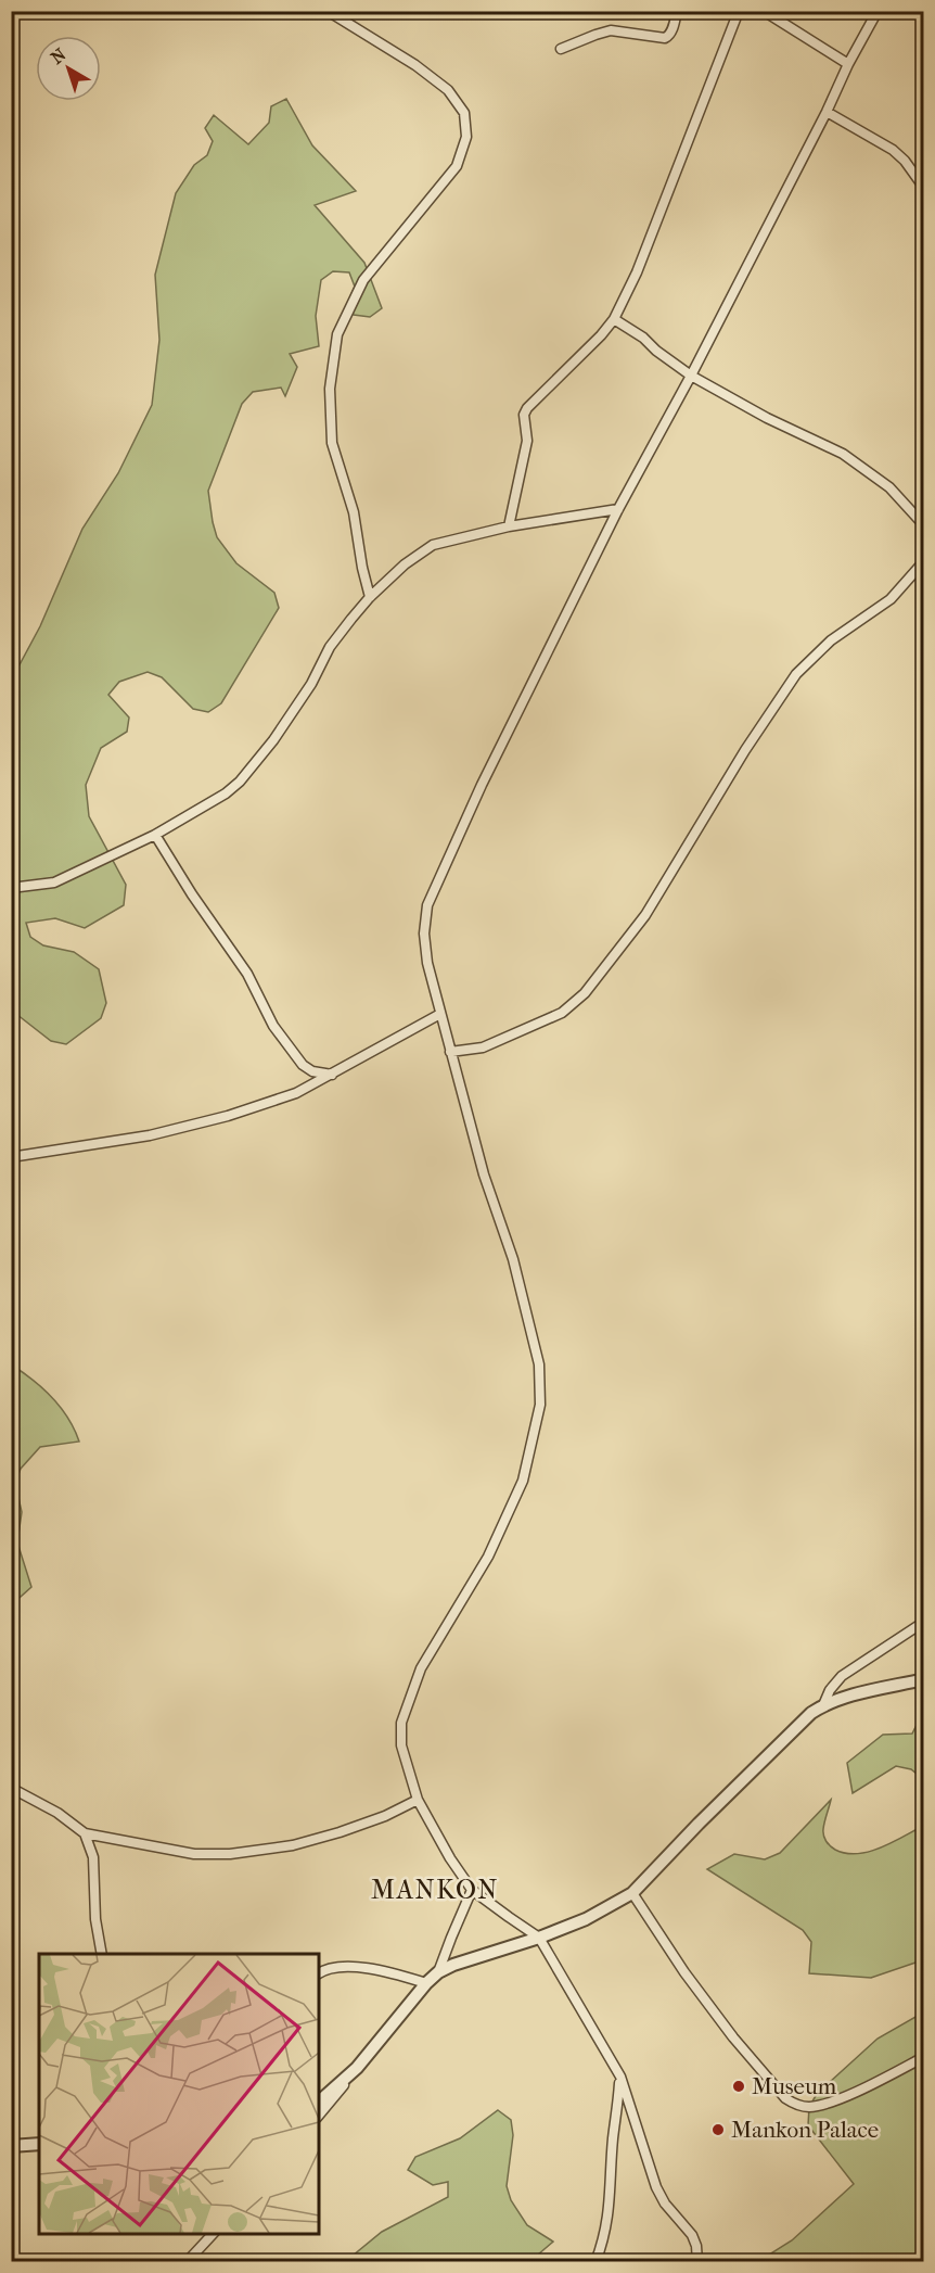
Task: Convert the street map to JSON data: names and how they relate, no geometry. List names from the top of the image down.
{
  "districts": ["MANKON"],
  "places": ["Museum", "Mankon Palace"],
  "north": "top left"
}
